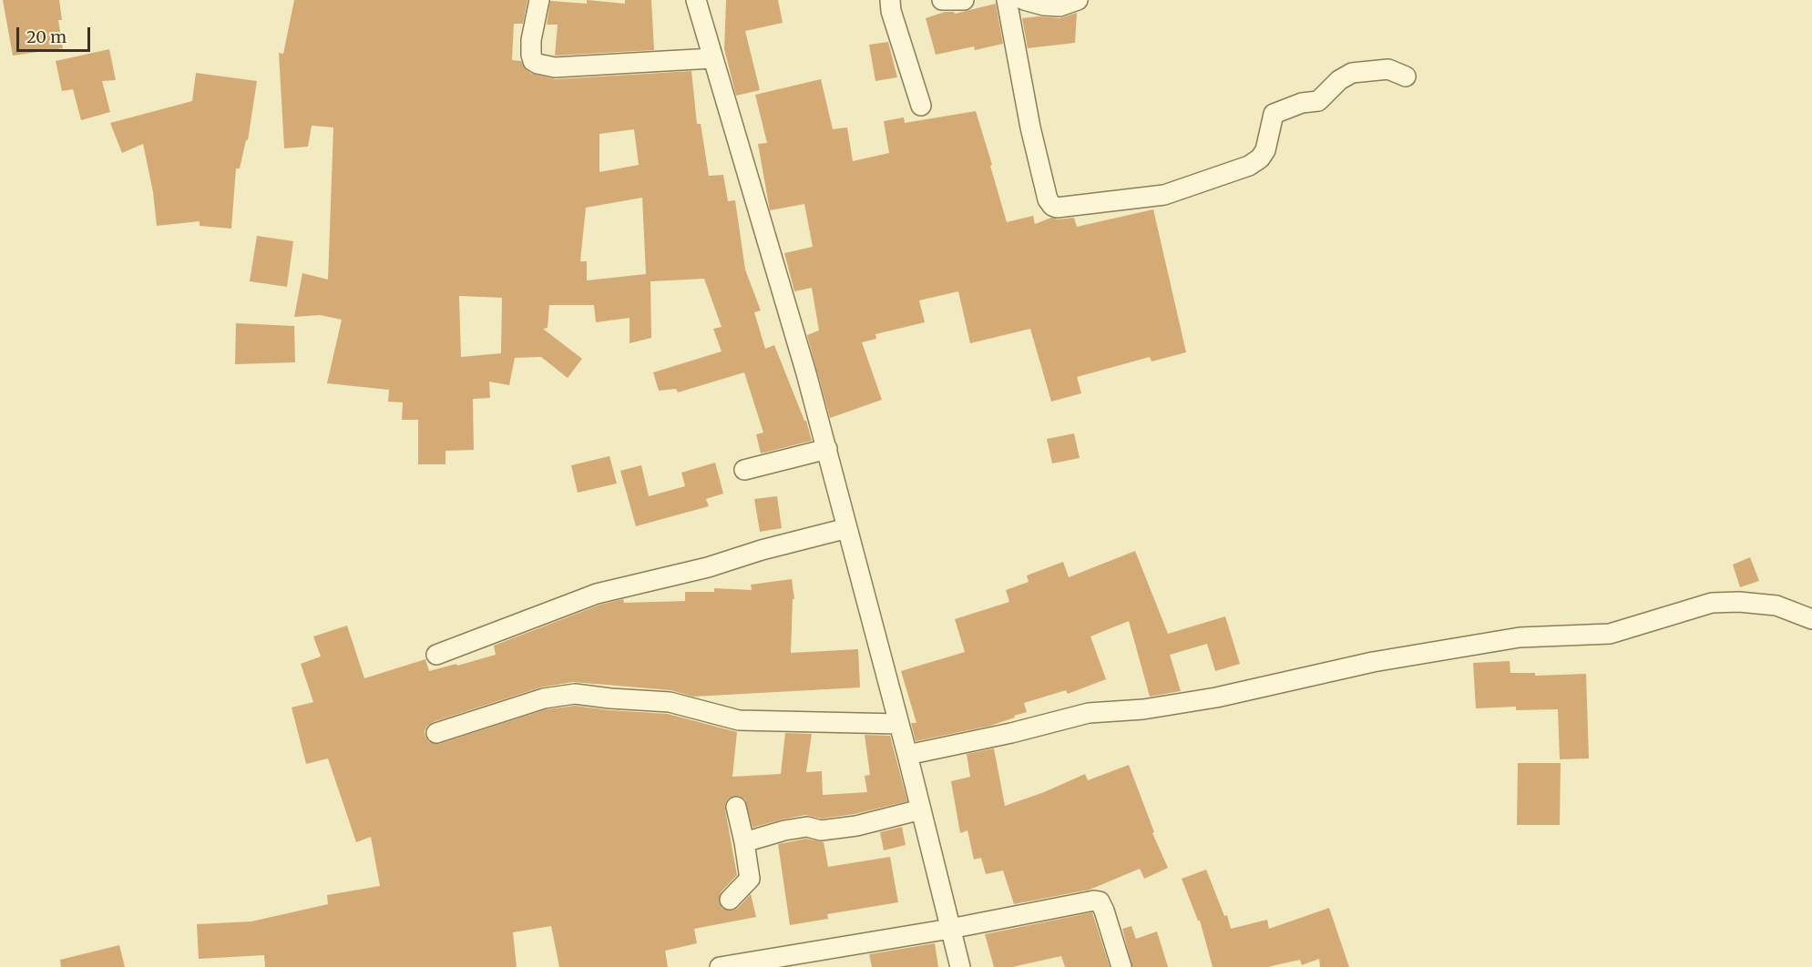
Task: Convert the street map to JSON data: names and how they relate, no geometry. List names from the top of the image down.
{
  "scale_bar": "20 m"
}
